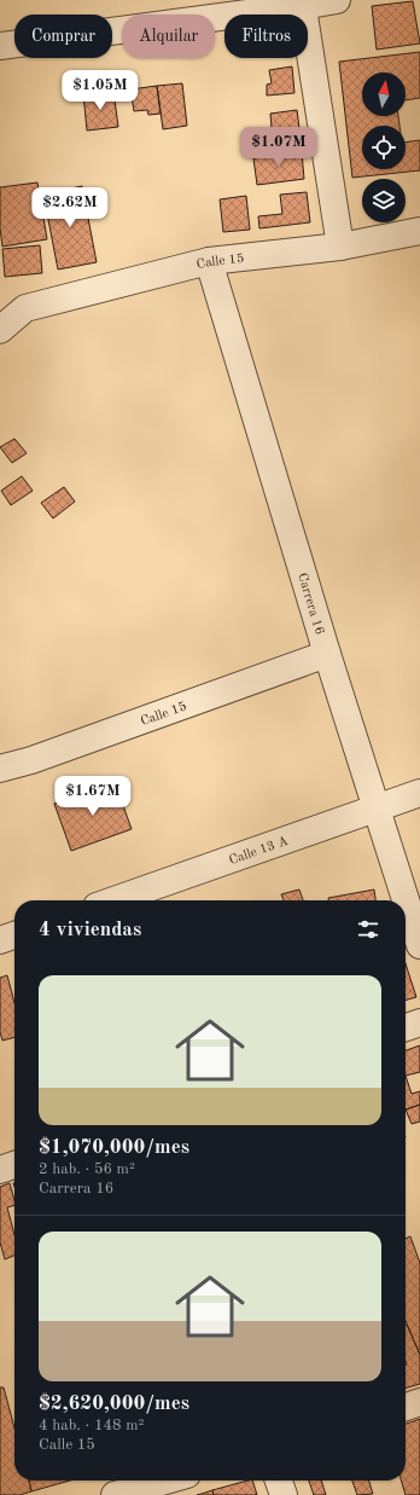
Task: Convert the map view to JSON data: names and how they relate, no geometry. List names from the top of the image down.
{
  "streets": {
    "street": ["Calle 15", "Carrera 16", "Calle 13 A"]
  },
  "crossings": [
    ["Calle 15", "Carrera 16"],
    ["Carrera 16", "Calle 13 A"]
  ],
  "north": "top",
  "page": {
    "chip": ["Comprar", "Alquilar", "Filtros"],
    "price": [
      "$1.05M",
      "$1.07M",
      "$2.62M",
      "$1.67M"
    ],
    "heading": "4 viviendas",
    "list": [
      {
        "name": "$1,070,000/mes",
        "note": "2 hab. · 56 m² · Carrera 16"
      },
      {
        "name": "$2,620,000/mes",
        "note": "4 hab. · 148 m² · Calle 15"
      }
    ]
  }
}
